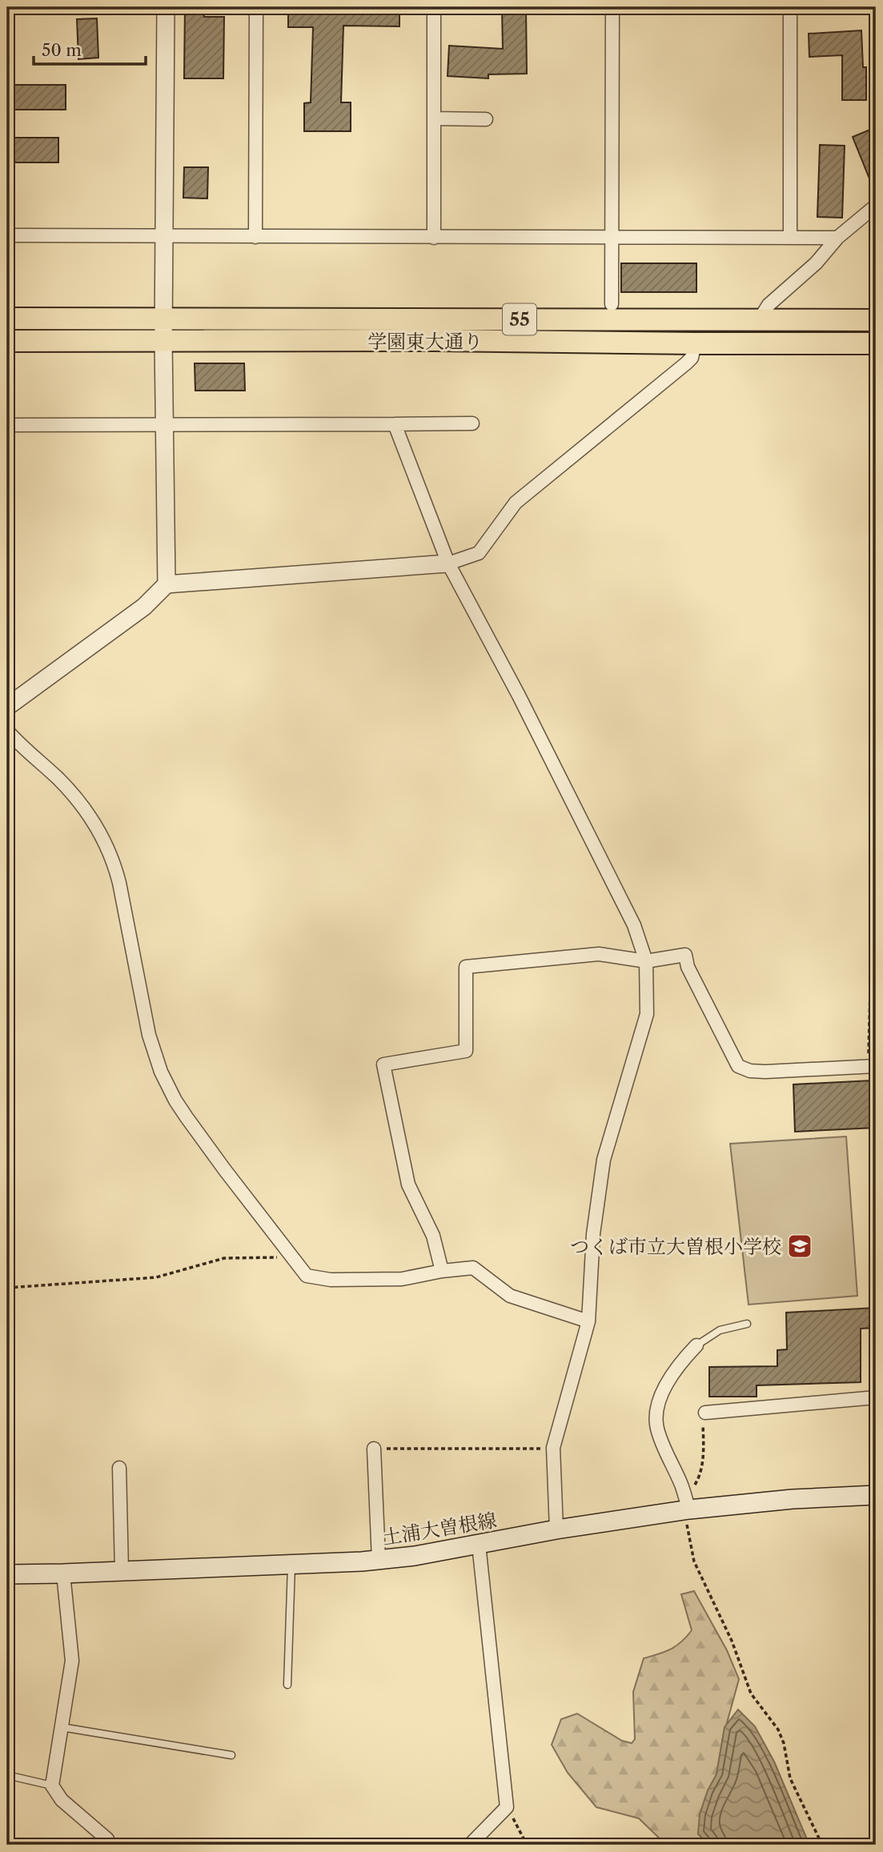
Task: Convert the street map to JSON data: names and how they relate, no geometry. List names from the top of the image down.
{
  "streets": {
    "main road": ["55", "学園東大通り", "土浦大曽根線"]
  },
  "places": {
    "school or university": ["つくば市立大曽根小学校"]
  },
  "scale_bar": "50 m"
}
